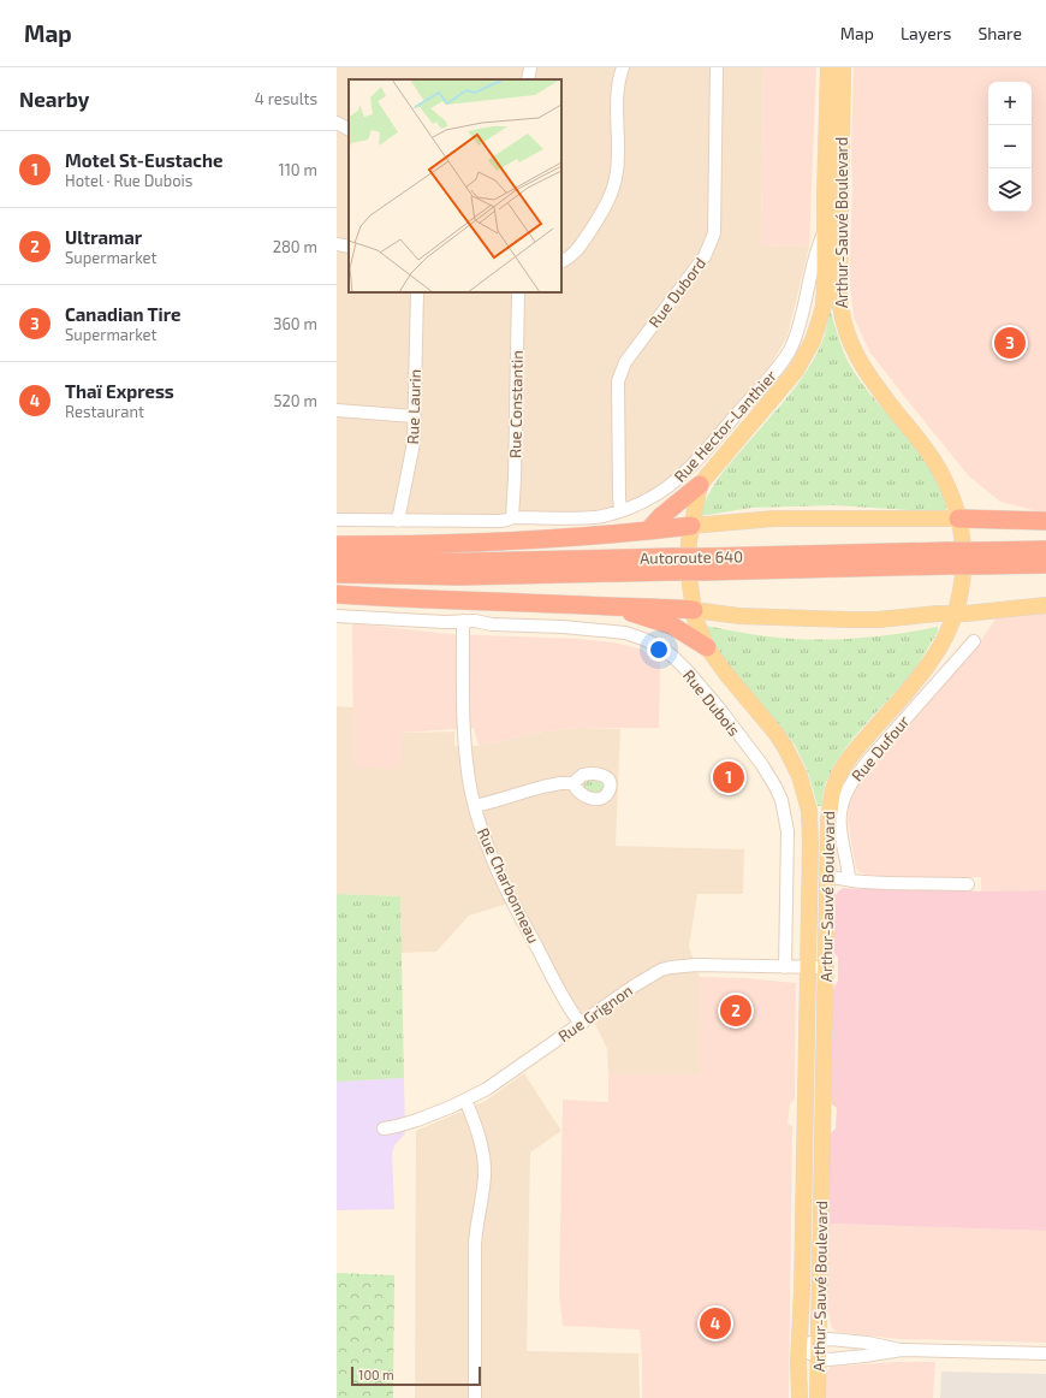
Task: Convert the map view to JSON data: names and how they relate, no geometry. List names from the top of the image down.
{
  "streets": {
    "highway": ["Autoroute 640"],
    "main road": ["Arthur-Sauvé Boulevard"],
    "street": [
      "Rue Dubord",
      "Rue Constantin",
      "Rue Laurin",
      "Rue Hector-Lanthier",
      "Rue Dubois",
      "Rue Dufour",
      "Rue Charbonneau",
      "Rue Grignon"
    ]
  },
  "crossings": [
    ["Arthur-Sauvé Boulevard", "Rue Hector-Lanthier"],
    ["Arthur-Sauvé Boulevard", "Rue Grignon"],
    ["Rue Dubord", "Rue Hector-Lanthier"],
    ["Rue Constantin", "Rue Hector-Lanthier"],
    ["Rue Laurin", "Rue Hector-Lanthier"],
    ["Rue Dubois", "Rue Charbonneau"],
    ["Rue Dubois", "Rue Grignon"],
    ["Rue Charbonneau", "Rue Grignon"]
  ],
  "scale_bar": "100 m",
  "page": {
    "header": "Map",
    "nav": ["Map", "Layers", "Share"],
    "heading": ["Nearby", "4 results"],
    "map_buttons": ["+", "−"],
    "list": [
      {
        "mark": "1",
        "name": "Motel St-Eustache",
        "note": "Hotel · Rue Dubois",
        "value": "110 m"
      },
      {
        "mark": "2",
        "name": "Ultramar",
        "note": "Supermarket",
        "value": "280 m"
      },
      {
        "mark": "3",
        "name": "Canadian Tire",
        "note": "Supermarket",
        "value": "360 m"
      },
      {
        "mark": "4",
        "name": "Thaï Express",
        "note": "Restaurant",
        "value": "520 m"
      }
    ],
    "pins": [
      "3",
      "1",
      "2",
      "4"
    ],
    "scale": "100 m"
  }
}
